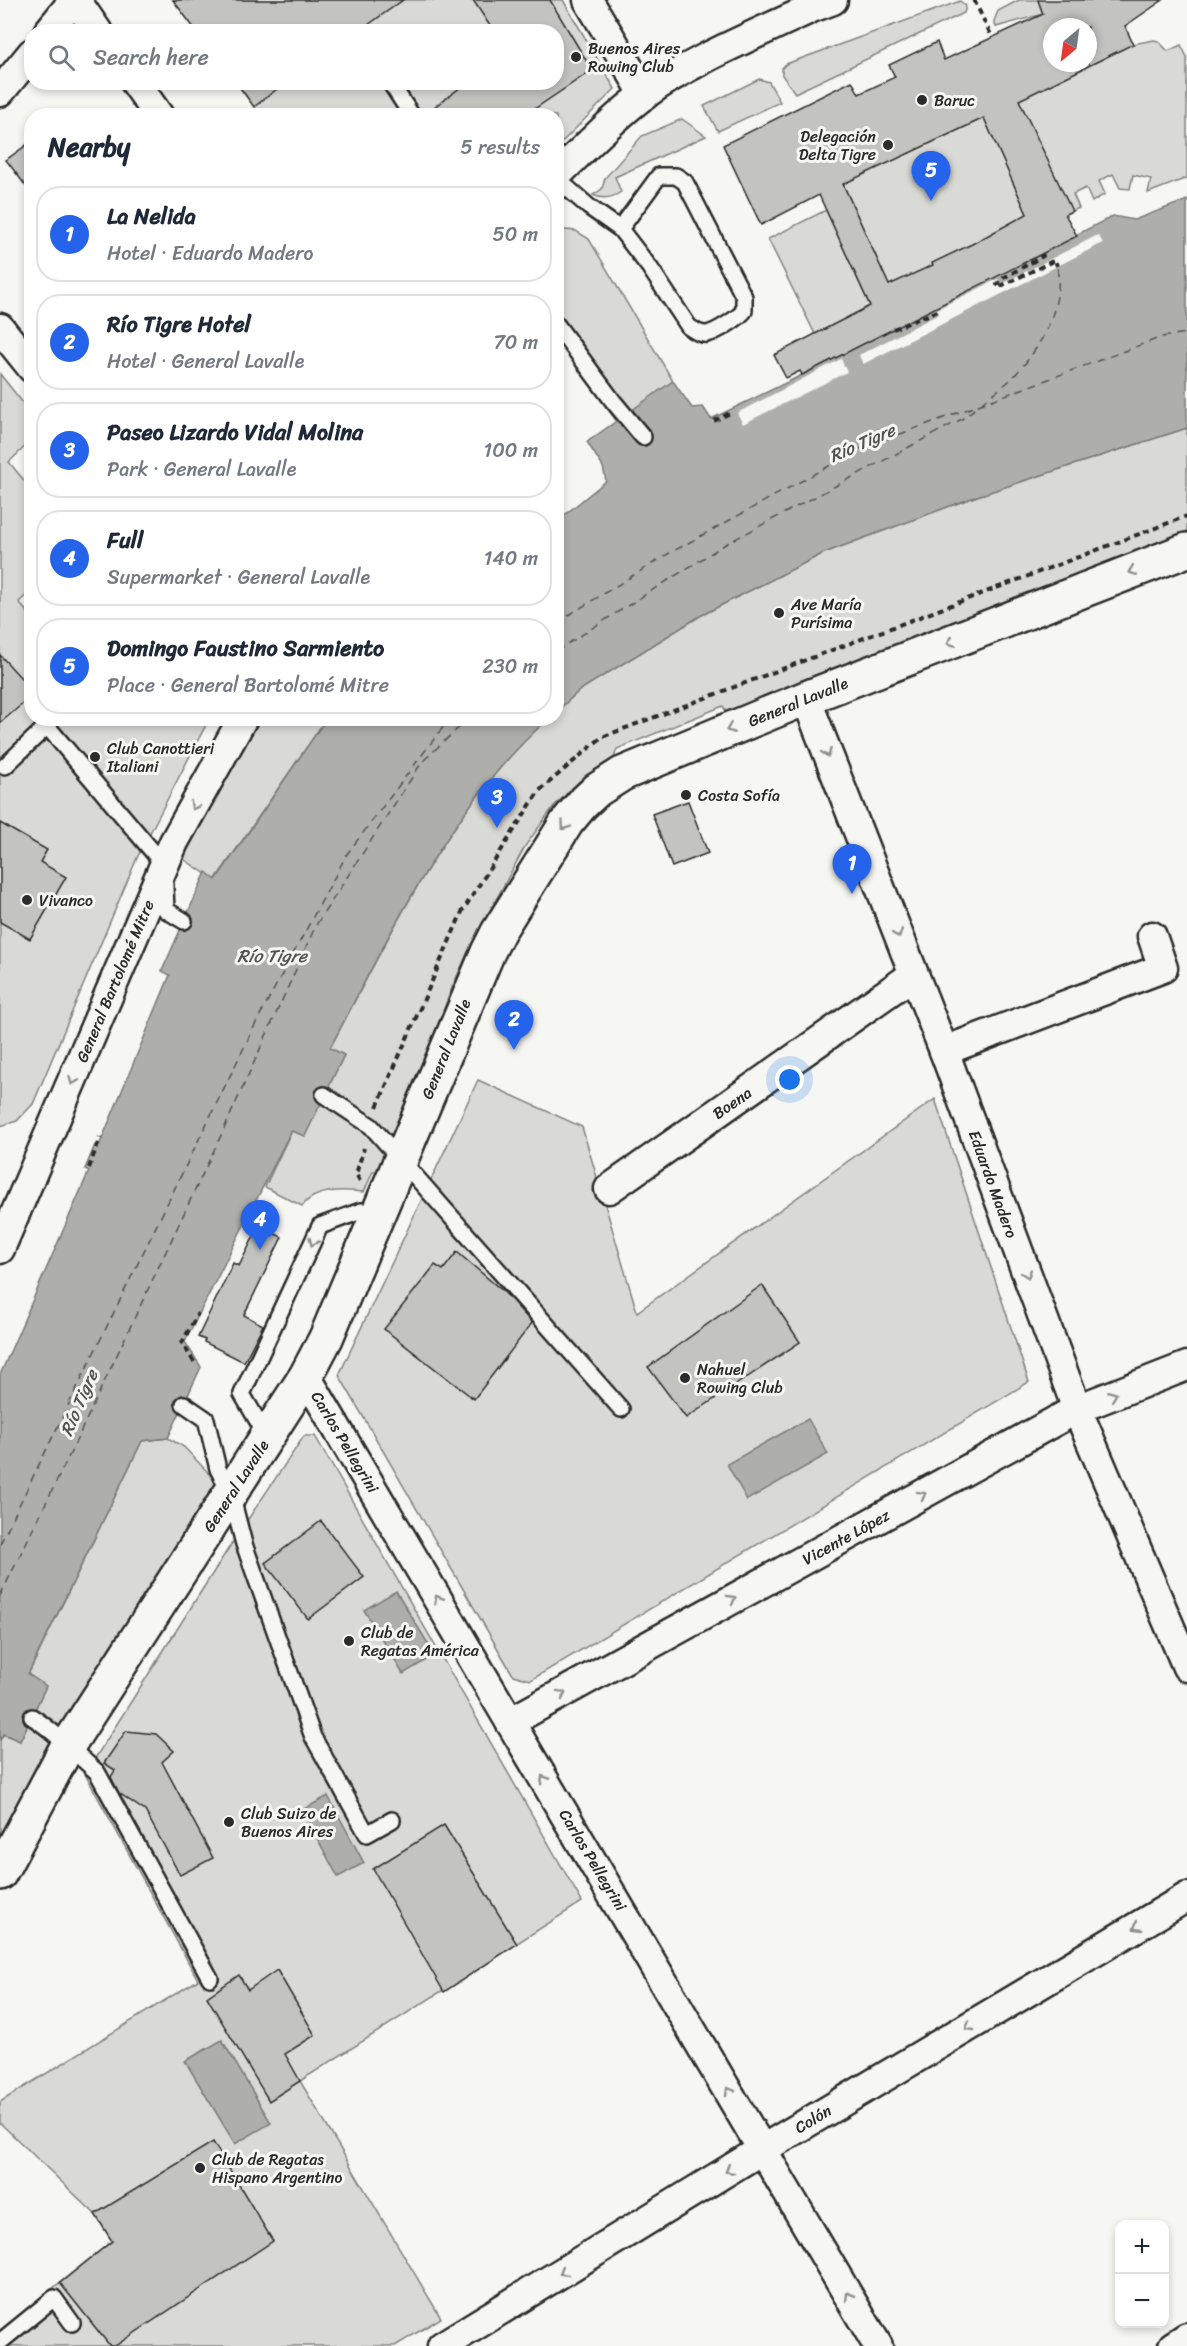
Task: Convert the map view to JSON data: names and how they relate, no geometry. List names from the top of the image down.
{
  "streets": {
    "street": [
      "General Lavalle",
      "General Bartolomé Mitre",
      "Boena",
      "Eduardo Madero",
      "Carlos Pellegrini",
      "Vicente López",
      "Colón"
    ]
  },
  "crossings": [
    ["General Lavalle", "Eduardo Madero"],
    ["General Lavalle", "Carlos Pellegrini"],
    ["Boena", "Eduardo Madero"],
    ["Eduardo Madero", "Vicente López"],
    ["Carlos Pellegrini", "Vicente López"],
    ["Carlos Pellegrini", "Colón"]
  ],
  "one_way": [
    "General Lavalle",
    "General Bartolomé Mitre",
    "Eduardo Madero",
    "Carlos Pellegrini",
    "Vicente López",
    "Colón"
  ],
  "water": ["Río Tigre"],
  "places": [
    "Buenos Aires Rowing Club",
    "Baruc",
    "Delegación Delta Tigre",
    "Ave María Purísima",
    "Club Canottieri Italiani",
    "Costa Sofía",
    "Vivanco",
    "Nahuel Rowing Club",
    "Club de Regatas América",
    "Club Suizo de Buenos Aires",
    "Club de Regatas Hispano Argentino"
  ],
  "north": "bottom left",
  "page": {
    "search": "Search here",
    "heading": ["Nearby", "5 results"],
    "pins": [
      "5",
      "3",
      "1",
      "2",
      "4"
    ],
    "list": [
      {
        "mark": "1",
        "name": "La Nelida",
        "note": "Hotel · Eduardo Madero",
        "value": "50 m"
      },
      {
        "mark": "2",
        "name": "Río Tigre Hotel",
        "note": "Hotel · General Lavalle",
        "value": "70 m"
      },
      {
        "mark": "3",
        "name": "Paseo Lizardo Vidal Molina",
        "note": "Park · General Lavalle",
        "value": "100 m"
      },
      {
        "mark": "4",
        "name": "Full",
        "note": "Supermarket · General Lavalle",
        "value": "140 m"
      },
      {
        "mark": "5",
        "name": "Domingo Faustino Sarmiento",
        "note": "Place · General Bartolomé Mitre",
        "value": "230 m"
      }
    ],
    "map_buttons": ["+", "−"]
  }
}
